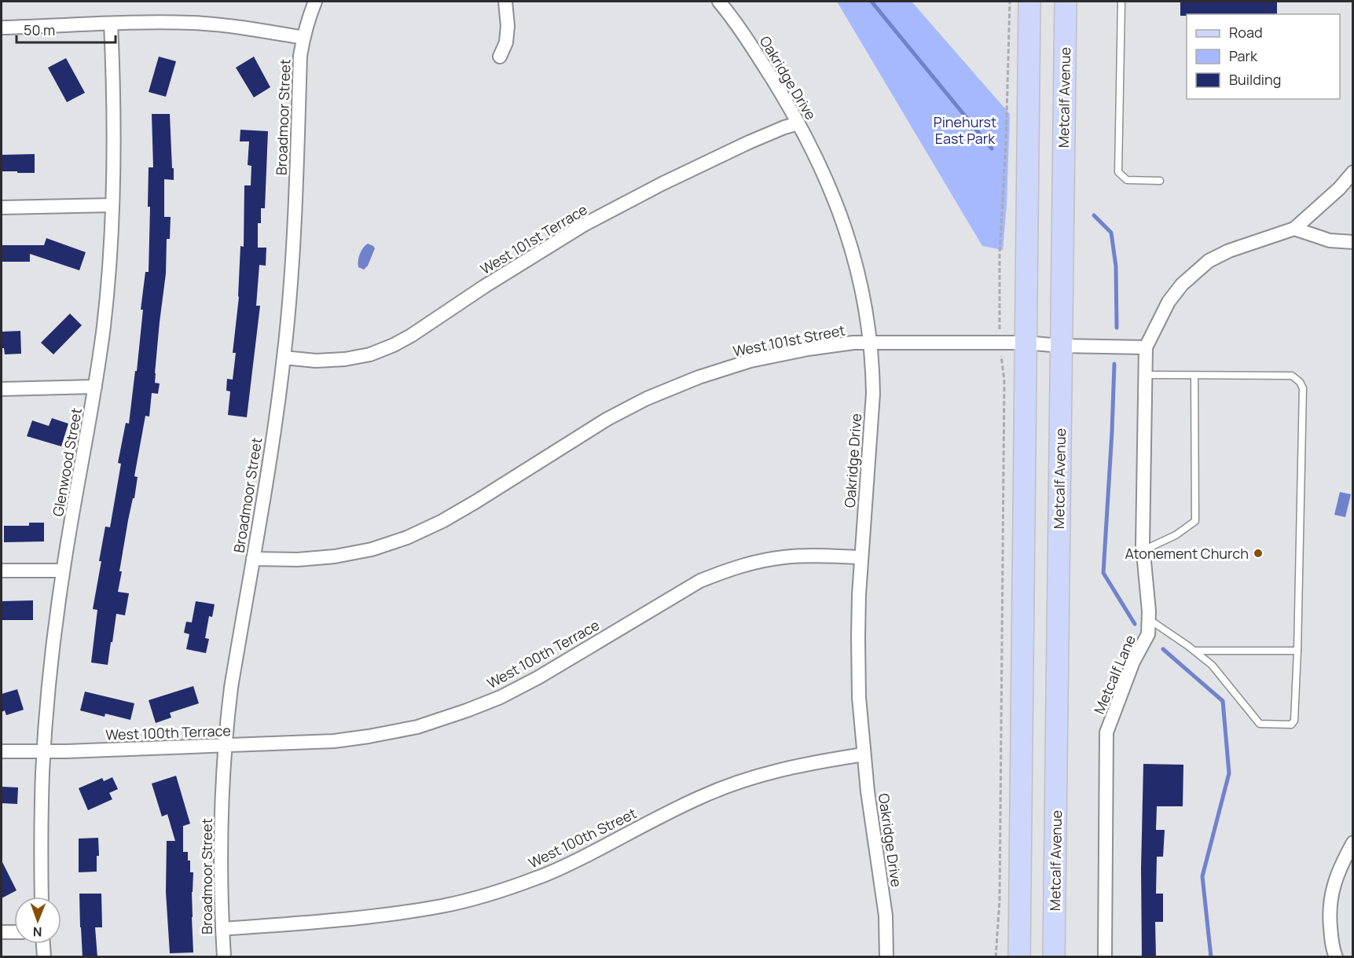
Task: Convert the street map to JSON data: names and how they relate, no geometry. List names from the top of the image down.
{
  "streets": {
    "main road": ["Metcalf Avenue"],
    "street": [
      "Oakridge Drive",
      "Broadmoor Street",
      "West 101st Terrace",
      "West 101st Street",
      "Glenwood Street",
      "West 100th Terrace",
      "Metcalf Lane",
      "West 100th Street"
    ]
  },
  "crossings": [
    ["Oakridge Drive", "West 101st Terrace"],
    ["Oakridge Drive", "West 101st Street"],
    ["Oakridge Drive", "West 100th Terrace"],
    ["Oakridge Drive", "West 100th Street"],
    ["Metcalf Avenue", "West 101st Street"],
    ["Broadmoor Street", "West 101st Terrace"],
    ["Broadmoor Street", "West 101st Street"],
    ["Broadmoor Street", "West 100th Terrace"],
    ["Broadmoor Street", "West 100th Street"],
    ["West 101st Street", "Metcalf Lane"],
    ["Glenwood Street", "West 100th Terrace"]
  ],
  "parks": ["Pinehurst East Park"],
  "places": ["Atonement Church"],
  "legend": ["Road", "Park", "Building"],
  "scale_bar": "50 m",
  "north": "bottom"
}
